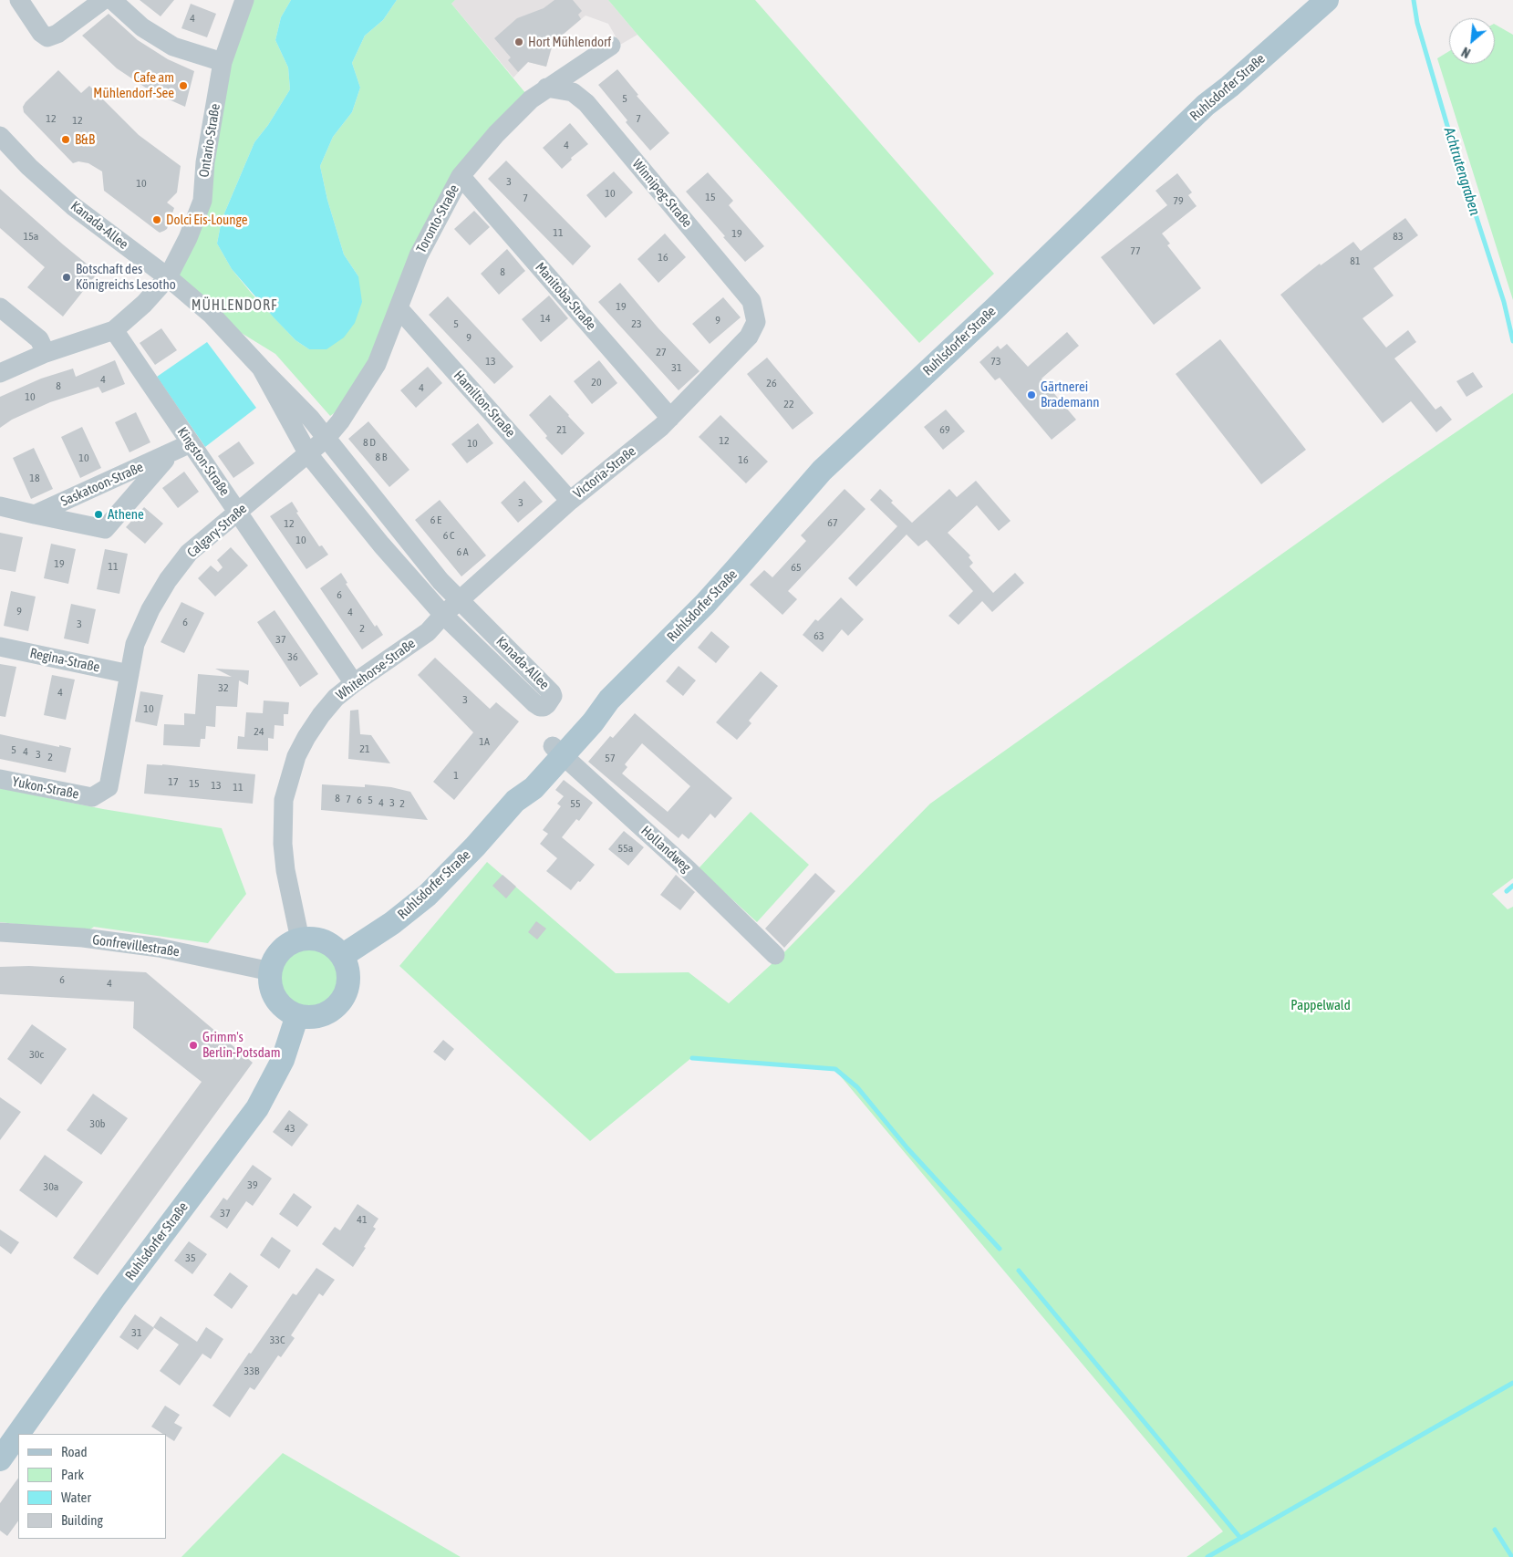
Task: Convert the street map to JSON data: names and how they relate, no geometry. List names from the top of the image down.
{
  "streets": {
    "main road": ["Ruhlsdorfer Straße"],
    "street": [
      "Ontario-Straße",
      "Winnipeg-Straße",
      "Toronto-Straße",
      "Kanada-Allee",
      "Manitoba-Straße",
      "Hamilton-Straße",
      "Kingston-Straße",
      "Victoria-Straße",
      "Saskatoon-Straße",
      "Calgary-Straße",
      "Regina-Straße",
      "Whitehorse-Straße",
      "Yukon-Straße",
      "Hollandweg",
      "Gonfrevillestraße"
    ]
  },
  "crossings": [
    ["Ruhlsdorfer Straße", "Whitehorse-Straße"],
    ["Ruhlsdorfer Straße", "Hollandweg"],
    ["Ruhlsdorfer Straße", "Gonfrevillestraße"],
    ["Ontario-Straße", "Kanada-Allee"],
    ["Ontario-Straße", "Kingston-Straße"],
    ["Winnipeg-Straße", "Toronto-Straße"],
    ["Winnipeg-Straße", "Victoria-Straße"],
    ["Toronto-Straße", "Kanada-Allee"],
    ["Toronto-Straße", "Manitoba-Straße"],
    ["Toronto-Straße", "Hamilton-Straße"],
    ["Toronto-Straße", "Calgary-Straße"],
    ["Kanada-Allee", "Victoria-Straße"],
    ["Kanada-Allee", "Calgary-Straße"],
    ["Kanada-Allee", "Whitehorse-Straße"],
    ["Manitoba-Straße", "Victoria-Straße"],
    ["Hamilton-Straße", "Victoria-Straße"],
    ["Kingston-Straße", "Saskatoon-Straße"],
    ["Kingston-Straße", "Calgary-Straße"],
    ["Kingston-Straße", "Whitehorse-Straße"],
    ["Victoria-Straße", "Whitehorse-Straße"],
    ["Calgary-Straße", "Regina-Straße"],
    ["Calgary-Straße", "Yukon-Straße"],
    ["Whitehorse-Straße", "Gonfrevillestraße"]
  ],
  "districts": ["MÜHLENDORF"],
  "water": ["Achtrutengraben"],
  "parks": ["Pappelwald"],
  "places": [
    "Hort Mühlendorf",
    "Cafe am Mühlendorf-See",
    "B&B",
    "Dolci Eis-Lounge",
    "Botschaft des Königreichs Lesotho",
    "Gärtnerei Brademann",
    "Athene",
    "Grimm's Berlin-Potsdam"
  ],
  "house_numbers": [
    "4",
    "5",
    "12",
    "7",
    "12",
    "4",
    "3",
    "10",
    "10",
    "15",
    "7",
    "79",
    "11",
    "19",
    "15a",
    "83",
    "77",
    "16",
    "81",
    "8",
    "19",
    "14",
    "9",
    "5",
    "23",
    "9",
    "27",
    "13",
    "73",
    "31",
    "4",
    "20",
    "26",
    "8",
    "4",
    "10",
    "22",
    "21",
    "69",
    "12",
    "8 D",
    "10",
    "8 B",
    "10",
    "16",
    "18",
    "3",
    "6 E",
    "67",
    "12",
    "6 C",
    "10",
    "6 A",
    "19",
    "11",
    "65",
    "6",
    "9",
    "4",
    "6",
    "3",
    "2",
    "63",
    "37",
    "36",
    "32",
    "4",
    "3",
    "10",
    "24",
    "1A",
    "21",
    "5",
    "4",
    "3",
    "2",
    "57",
    "1",
    "17",
    "15",
    "13",
    "11",
    "8",
    "7",
    "6",
    "5",
    "4",
    "3",
    "2",
    "55",
    "55a",
    "6",
    "4",
    "30c",
    "30b",
    "43",
    "39",
    "30a",
    "37",
    "41",
    "35",
    "31",
    "33C",
    "33B"
  ],
  "legend": [
    "Road",
    "Park",
    "Water",
    "Building"
  ],
  "north": "bottom left"
}
